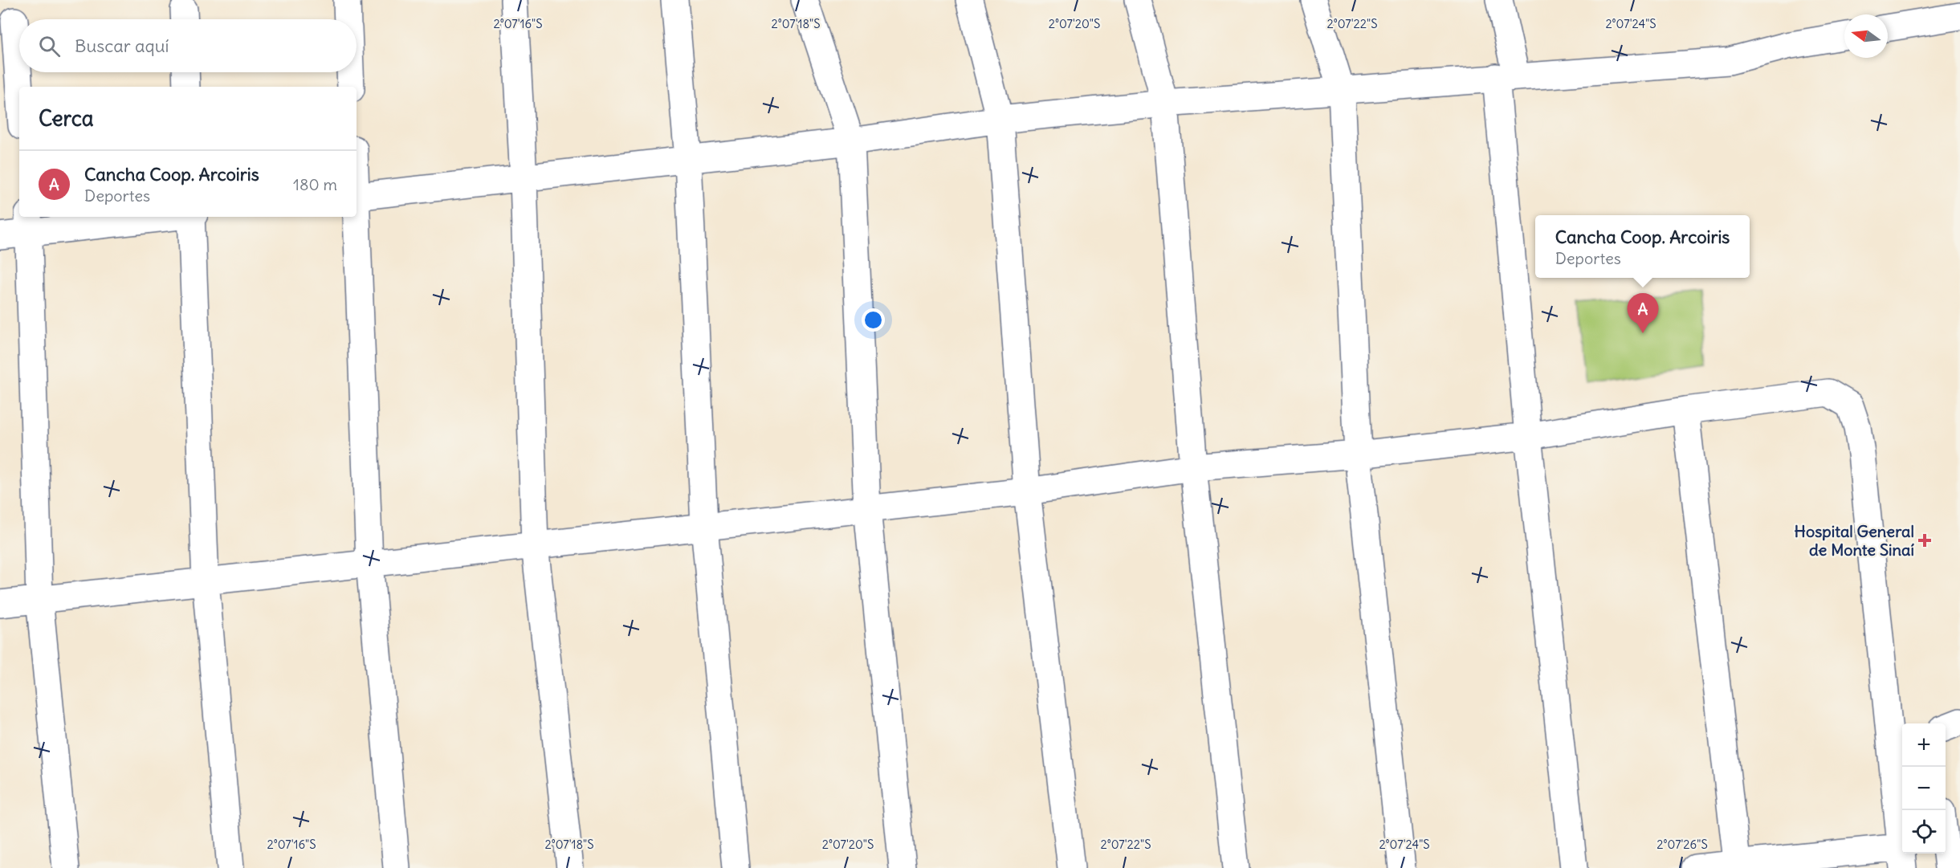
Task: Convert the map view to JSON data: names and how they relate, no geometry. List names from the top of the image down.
{
  "places": {
    "health": ["Hospital General de Monte Sinaí"]
  },
  "north": "left",
  "page": {
    "search": "Buscar aquí",
    "heading": "Cerca",
    "list": [
      {
        "mark": "A",
        "name": "Cancha Coop. Arcoiris",
        "note": "Deportes",
        "value": "180 m"
      }
    ],
    "popup": ["Cancha Coop. Arcoiris", "Deportes"],
    "pins": "A",
    "map_buttons": ["+", "−"]
  },
  "coordinates": [
    "2°07'16\"S",
    "2°07'18\"S",
    "2°07'20\"S",
    "2°07'22\"S",
    "2°07'24\"S",
    "2°07'26\"S"
  ]
}
